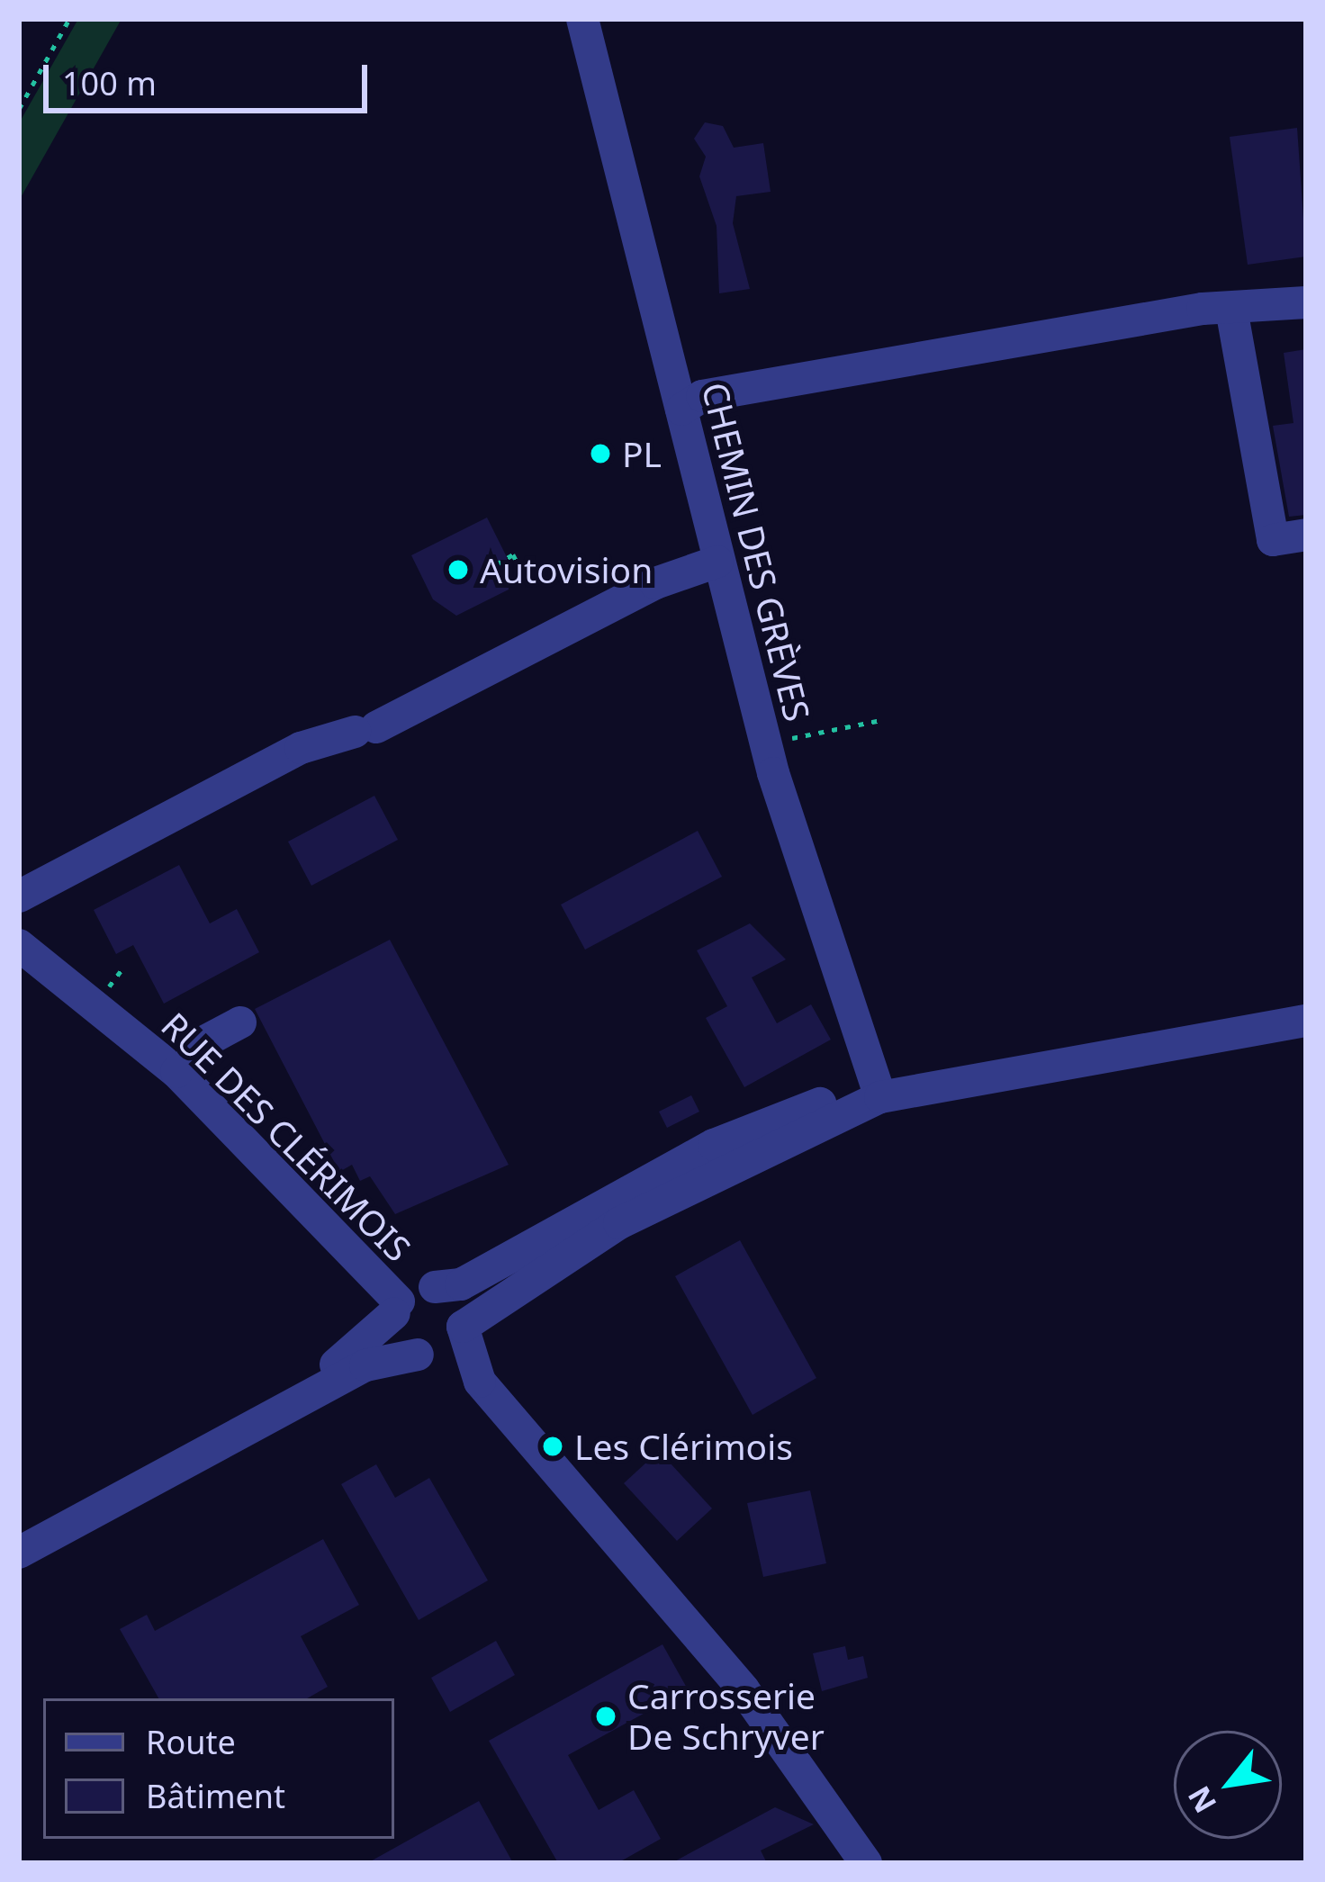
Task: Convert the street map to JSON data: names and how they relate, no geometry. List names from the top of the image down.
{
  "streets": {
    "street": ["CHEMIN DES GRÈVES", "RUE DES CLÉRIMOIS"]
  },
  "places": [
    "PL",
    "Autovision",
    "Les Clérimois",
    "Carrosserie De Schryver"
  ],
  "legend": ["Route", "Bâtiment"],
  "scale_bar": "100 m",
  "north": "bottom left"
}
